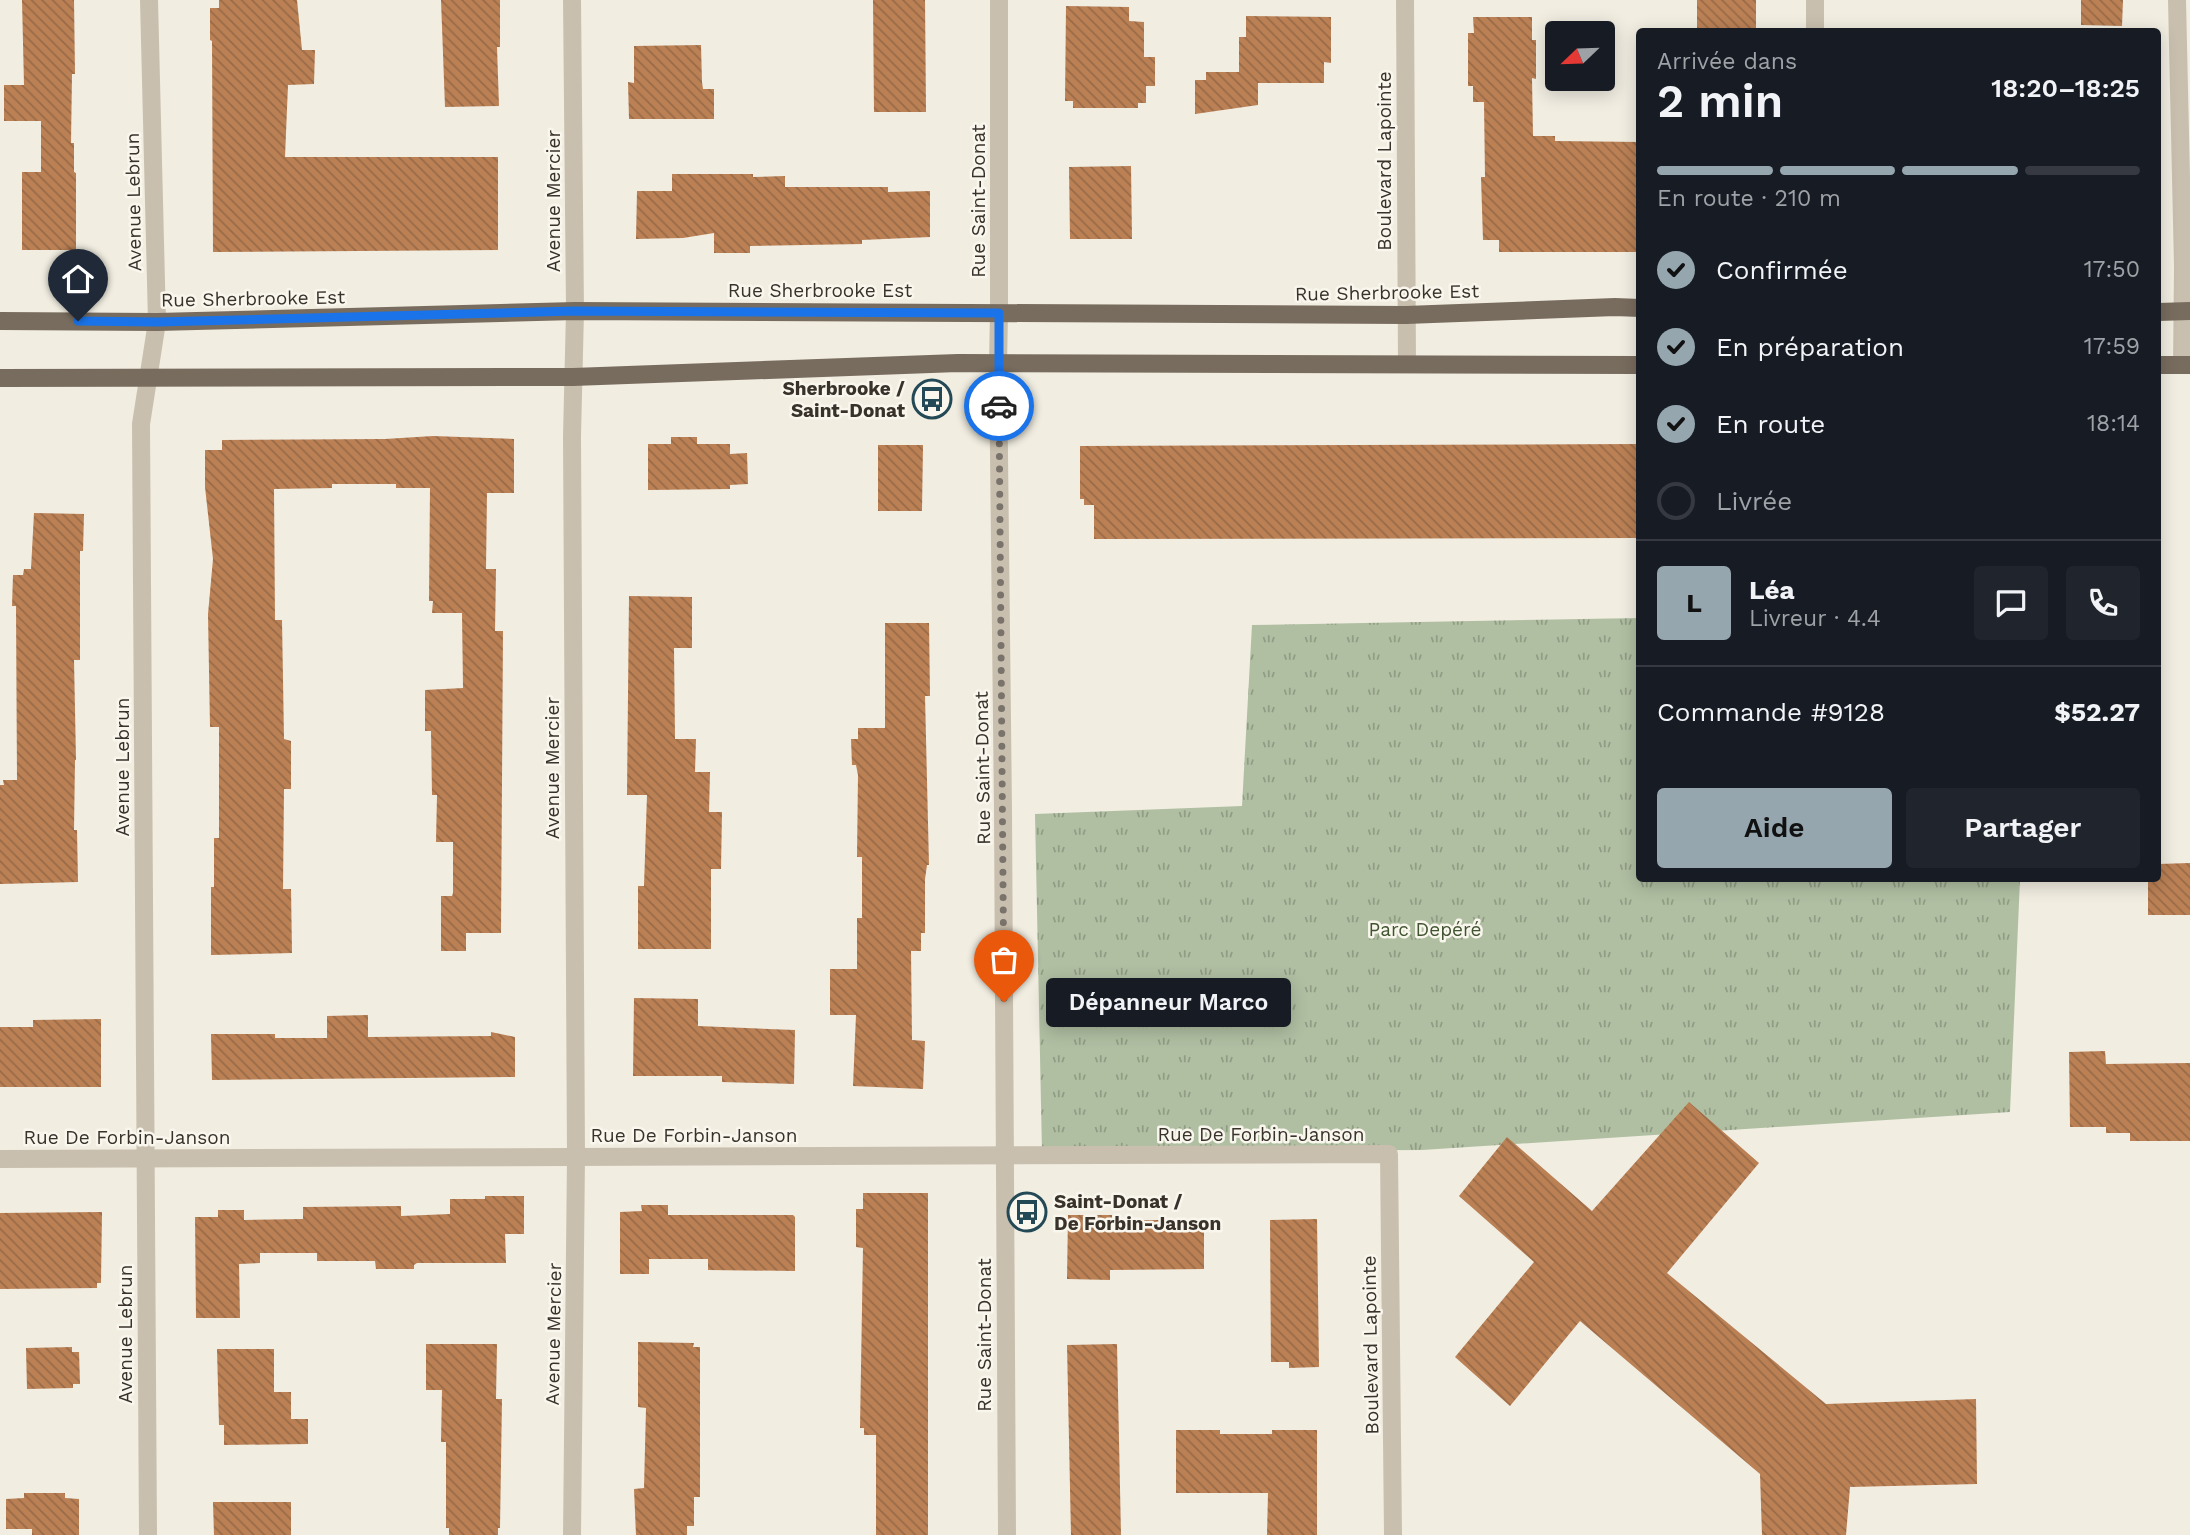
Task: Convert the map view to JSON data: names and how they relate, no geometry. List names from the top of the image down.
{
  "streets": {
    "main road": ["Rue Sherbrooke Est"],
    "street": [
      "Boulevard Lapointe",
      "Avenue Mercier",
      "Rue Saint-Donat",
      "Avenue Lebrun",
      "Rue De Forbin-Janson"
    ]
  },
  "crossings": [
    ["Boulevard Lapointe", "Rue Sherbrooke Est"],
    ["Boulevard Lapointe", "Rue De Forbin-Janson"],
    ["Avenue Mercier", "Rue Sherbrooke Est"],
    ["Avenue Mercier", "Rue De Forbin-Janson"],
    ["Rue Saint-Donat", "Rue Sherbrooke Est"],
    ["Rue Saint-Donat", "Rue De Forbin-Janson"],
    ["Avenue Lebrun", "Rue Sherbrooke Est"],
    ["Avenue Lebrun", "Rue De Forbin-Janson"]
  ],
  "parks": ["Parc Depéré"],
  "places": {
    "bus stop": ["Sherbrooke / Saint-Donat", "Saint-Donat / De Forbin-Janson"],
    "other": ["Dépanneur Marco"]
  },
  "north": "bottom left",
  "page": {
    "heading": ["2 min", "Arrivée dans", "18:20–18:25"],
    "panel": [
      "Léa",
      "Livreur · 4.4",
      "Commande #9128",
      "$52.27"
    ],
    "bar": "En route · 210 m",
    "list": [
      ["Confirmée", "17:50"],
      ["En préparation", "17:59"],
      ["En route", "18:14"],
      "Livrée"
    ],
    "round": "L",
    "buttons": ["Aide", "Partager"],
    "bubble": "Dépanneur Marco"
  }
}
